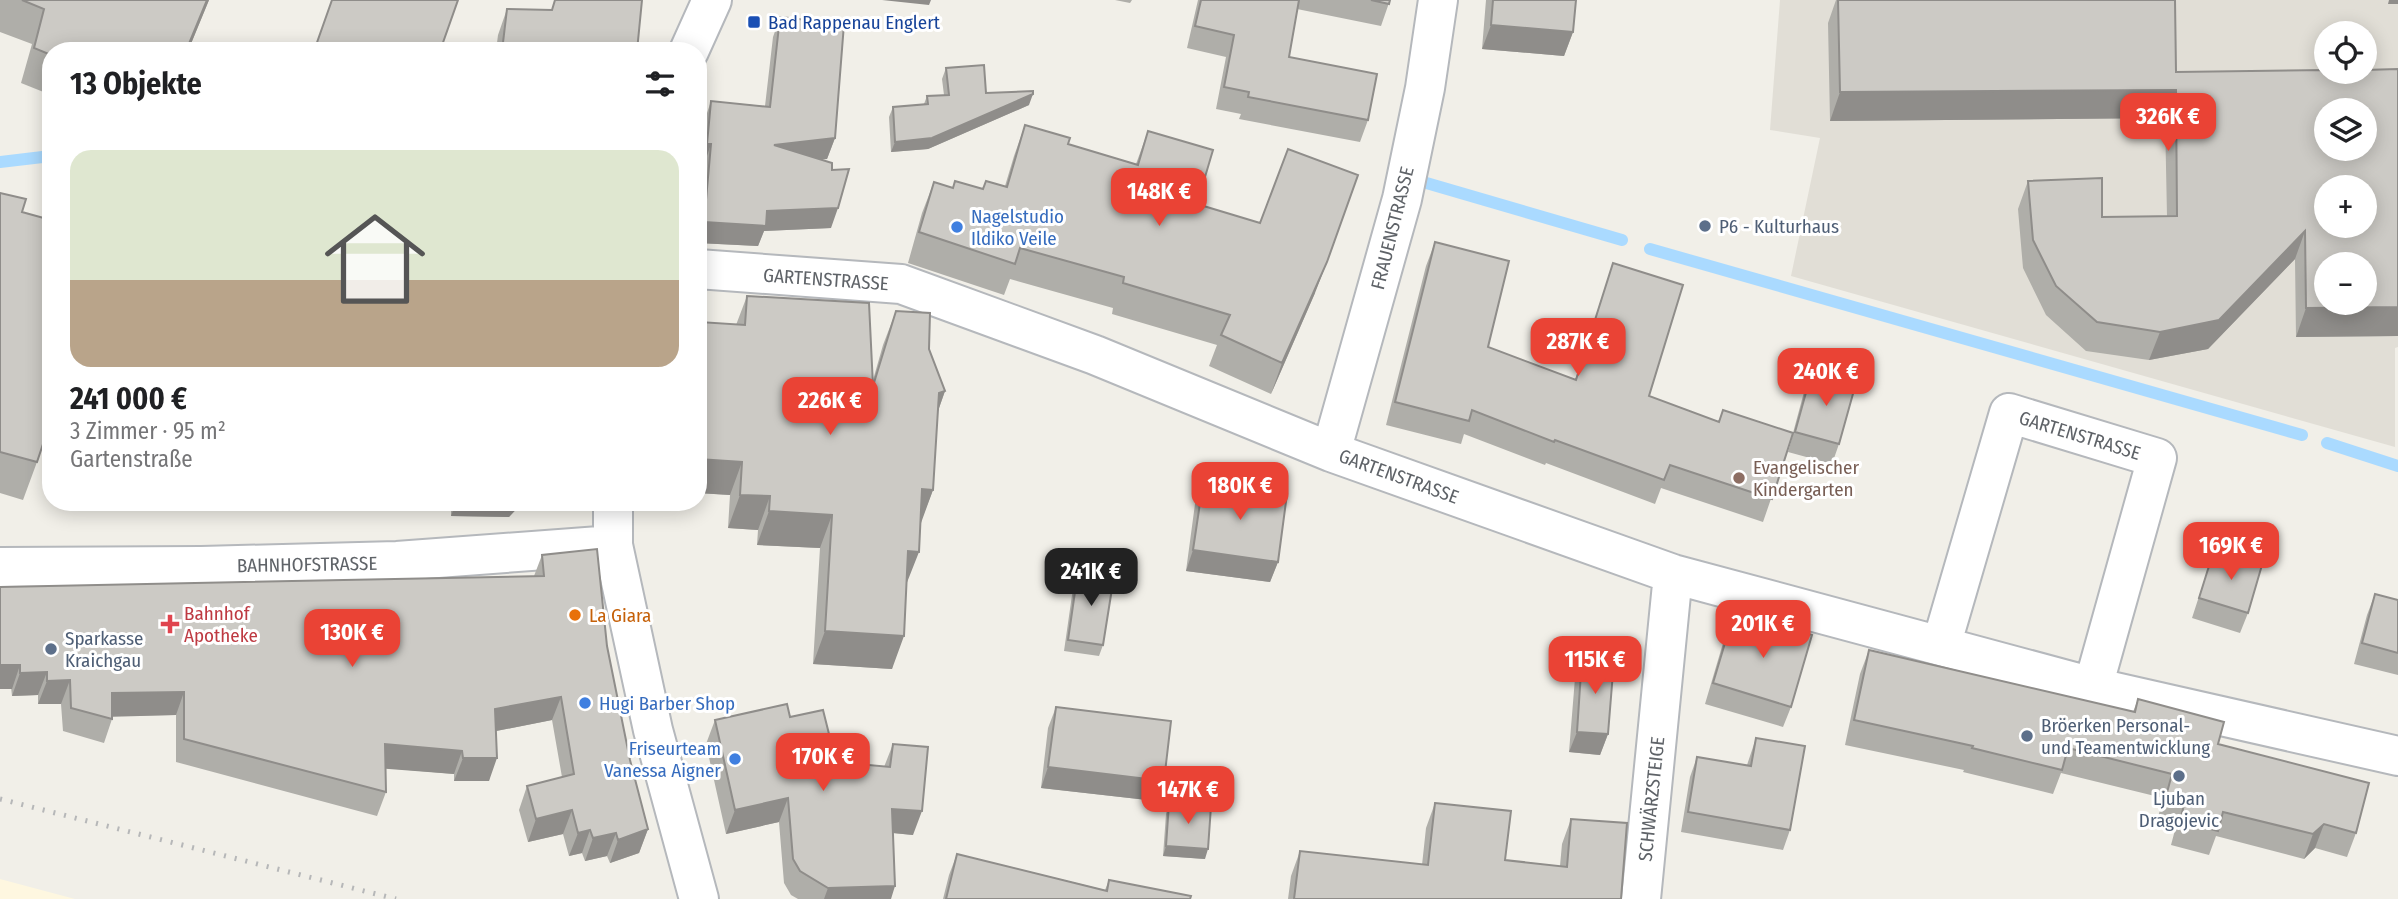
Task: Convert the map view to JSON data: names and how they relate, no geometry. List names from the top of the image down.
{
  "streets": {
    "street": [
      "FRAUENSTRASSE",
      "GARTENSTRASSE",
      "BAHNHOFSTRASSE",
      "SCHWÄRZSTEIGE"
    ]
  },
  "crossings": [
    ["FRAUENSTRASSE", "GARTENSTRASSE"],
    ["GARTENSTRASSE", "SCHWÄRZSTEIGE"]
  ],
  "places": {
    "transit": ["Bad Rappenau Englert"],
    "other": [
      "P6 - Kulturhaus",
      "Nagelstudio Ildiko Veile",
      "Evangelischer Kindergarten",
      "La Giara",
      "Sparkasse Kraichgau",
      "Hugi Barber Shop",
      "Bröerken Personal- und Teamentwicklung",
      "Friseurteam Vanessa Aigner",
      "Ljuban Dragojevic"
    ],
    "health": ["Bahnhof Apotheke"]
  },
  "page": {
    "map_buttons": ["+", "−"],
    "heading": "13 Objekte",
    "price": [
      "326K €",
      "148K €",
      "287K €",
      "240K €",
      "226K €",
      "180K €",
      "169K €",
      "241K €",
      "201K €",
      "130K €",
      "115K €",
      "170K €",
      "147K €"
    ],
    "list": [
      {
        "name": "241 000 €",
        "note": "3 Zimmer · 95 m² · Gartenstraße"
      }
    ]
  }
}
